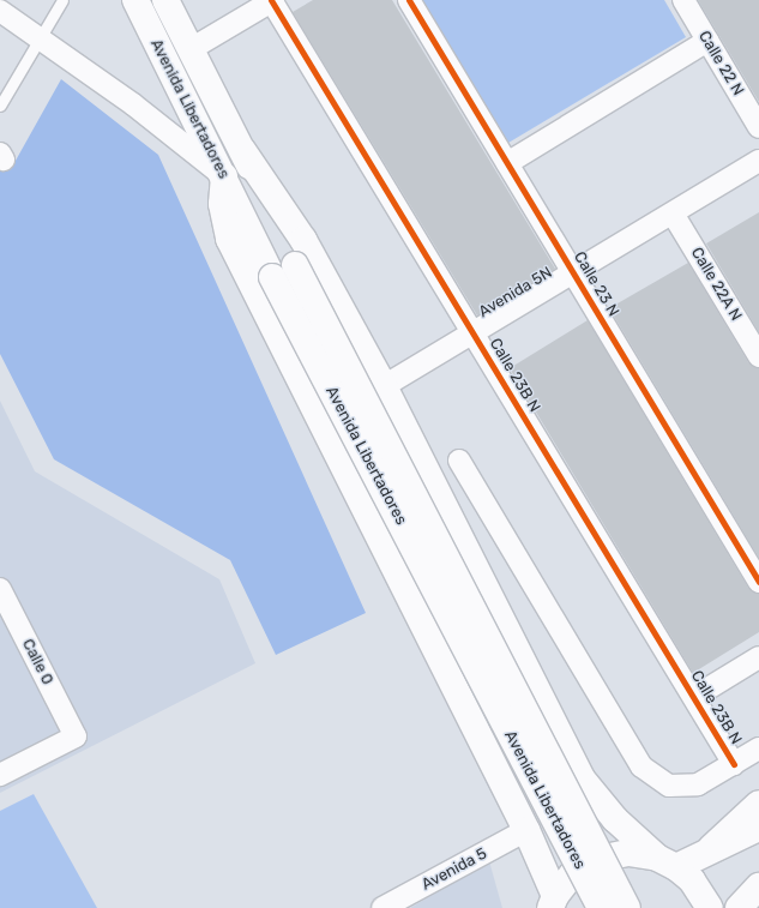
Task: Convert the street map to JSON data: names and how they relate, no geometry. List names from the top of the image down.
{
  "streets": {
    "main road": ["Avenida Libertadores"],
    "street": [
      "Calle 22 N",
      "Calle 23 N",
      "Calle 22A N",
      "Avenida 5N",
      "Calle 23B N",
      "Calle 0",
      "Avenida 5"
    ]
  },
  "crossings": [
    ["Calle 23 N", "Avenida 5N"],
    ["Calle 22A N", "Avenida 5N"],
    ["Avenida 5N", "Calle 23B N"]
  ]
}
